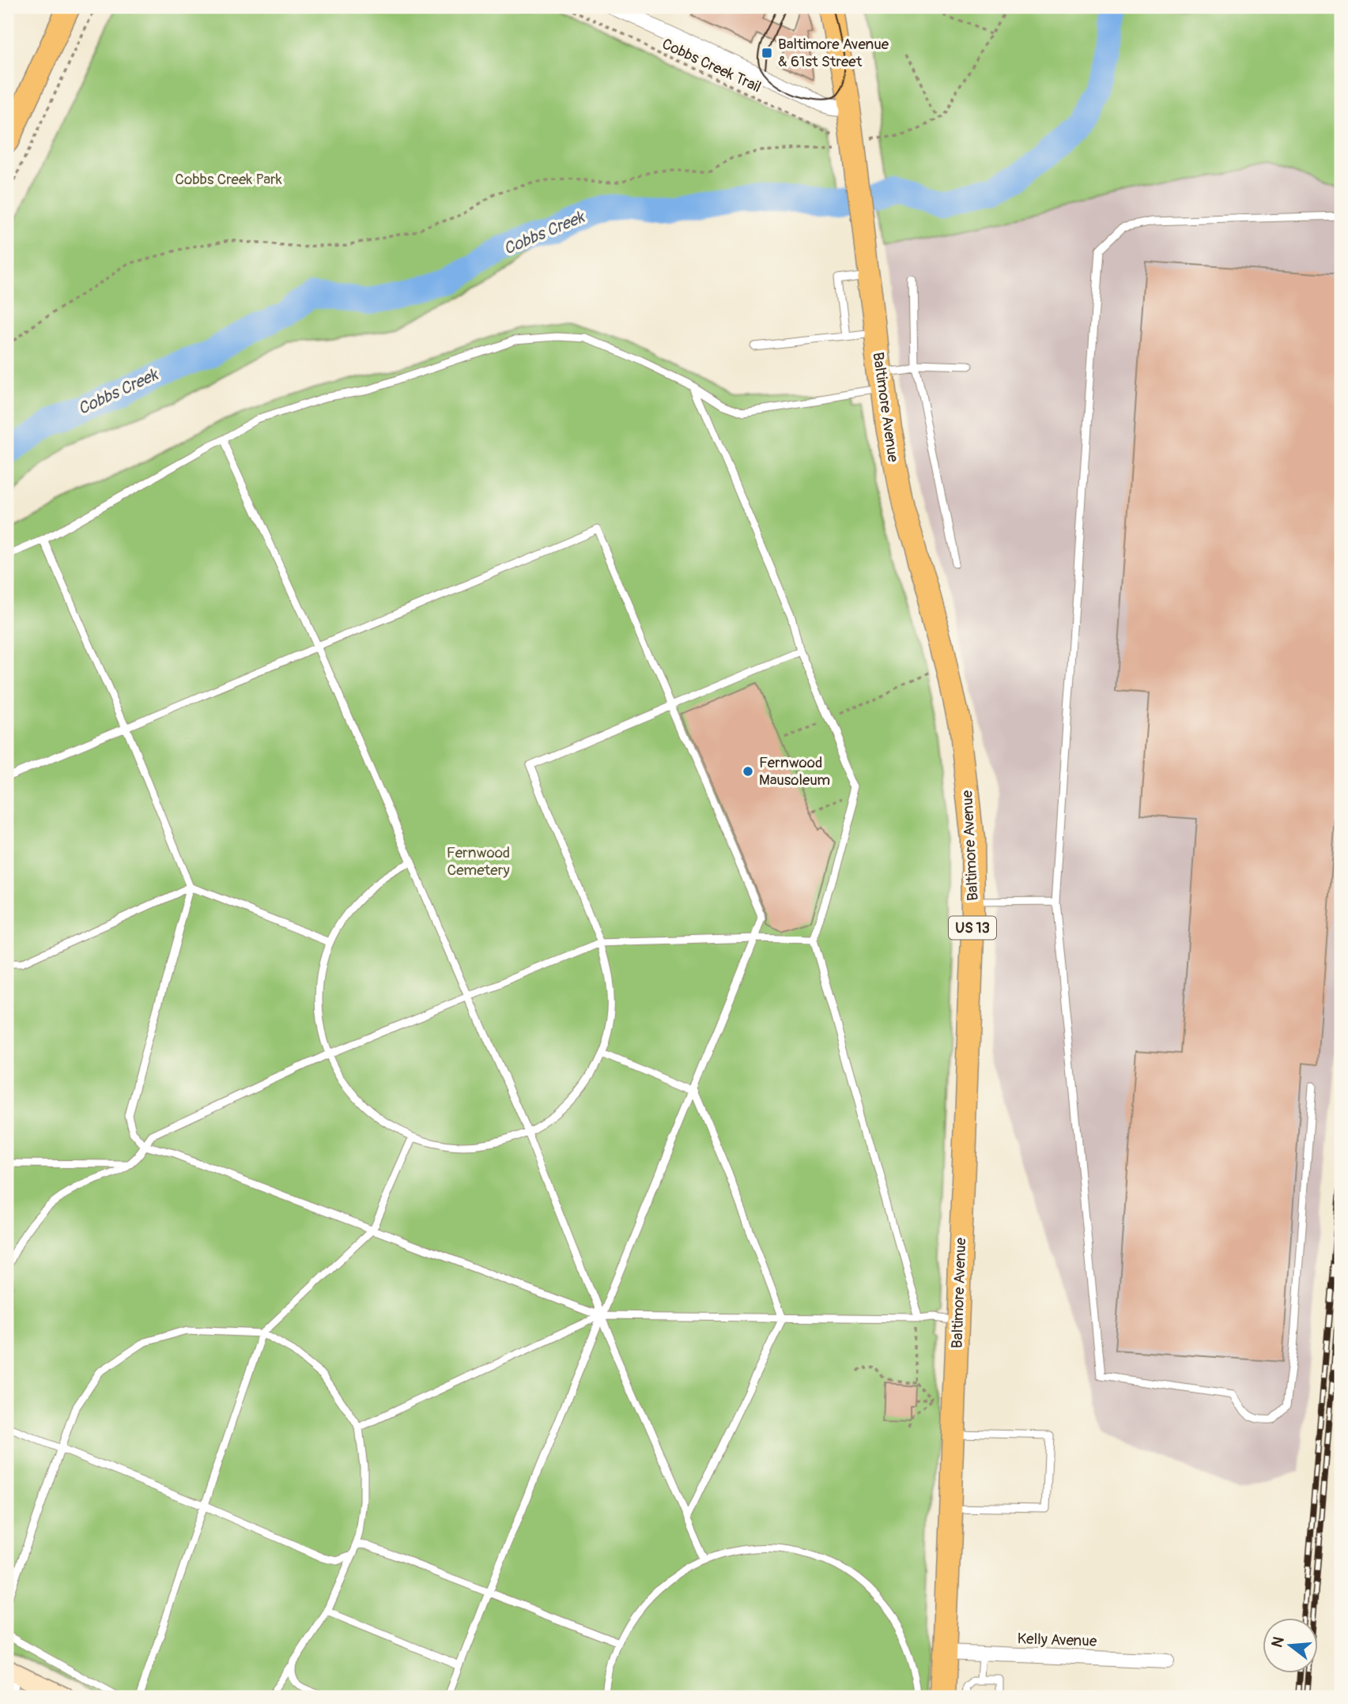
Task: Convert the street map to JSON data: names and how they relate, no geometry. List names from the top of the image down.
{
  "streets": {
    "main road": ["Baltimore Avenue", "US 13"],
    "street": ["Kelly Avenue"],
    "path": ["Cobbs Creek Trail"]
  },
  "crossings": [
    ["Baltimore Avenue", "Kelly Avenue"]
  ],
  "water": ["Cobbs Creek"],
  "parks": ["Cobbs Creek Park", "Fernwood Cemetery"],
  "places": {
    "transit": ["Baltimore Avenue & 61st Street"],
    "other": ["Fernwood Mausoleum"]
  },
  "north": "left"
}
